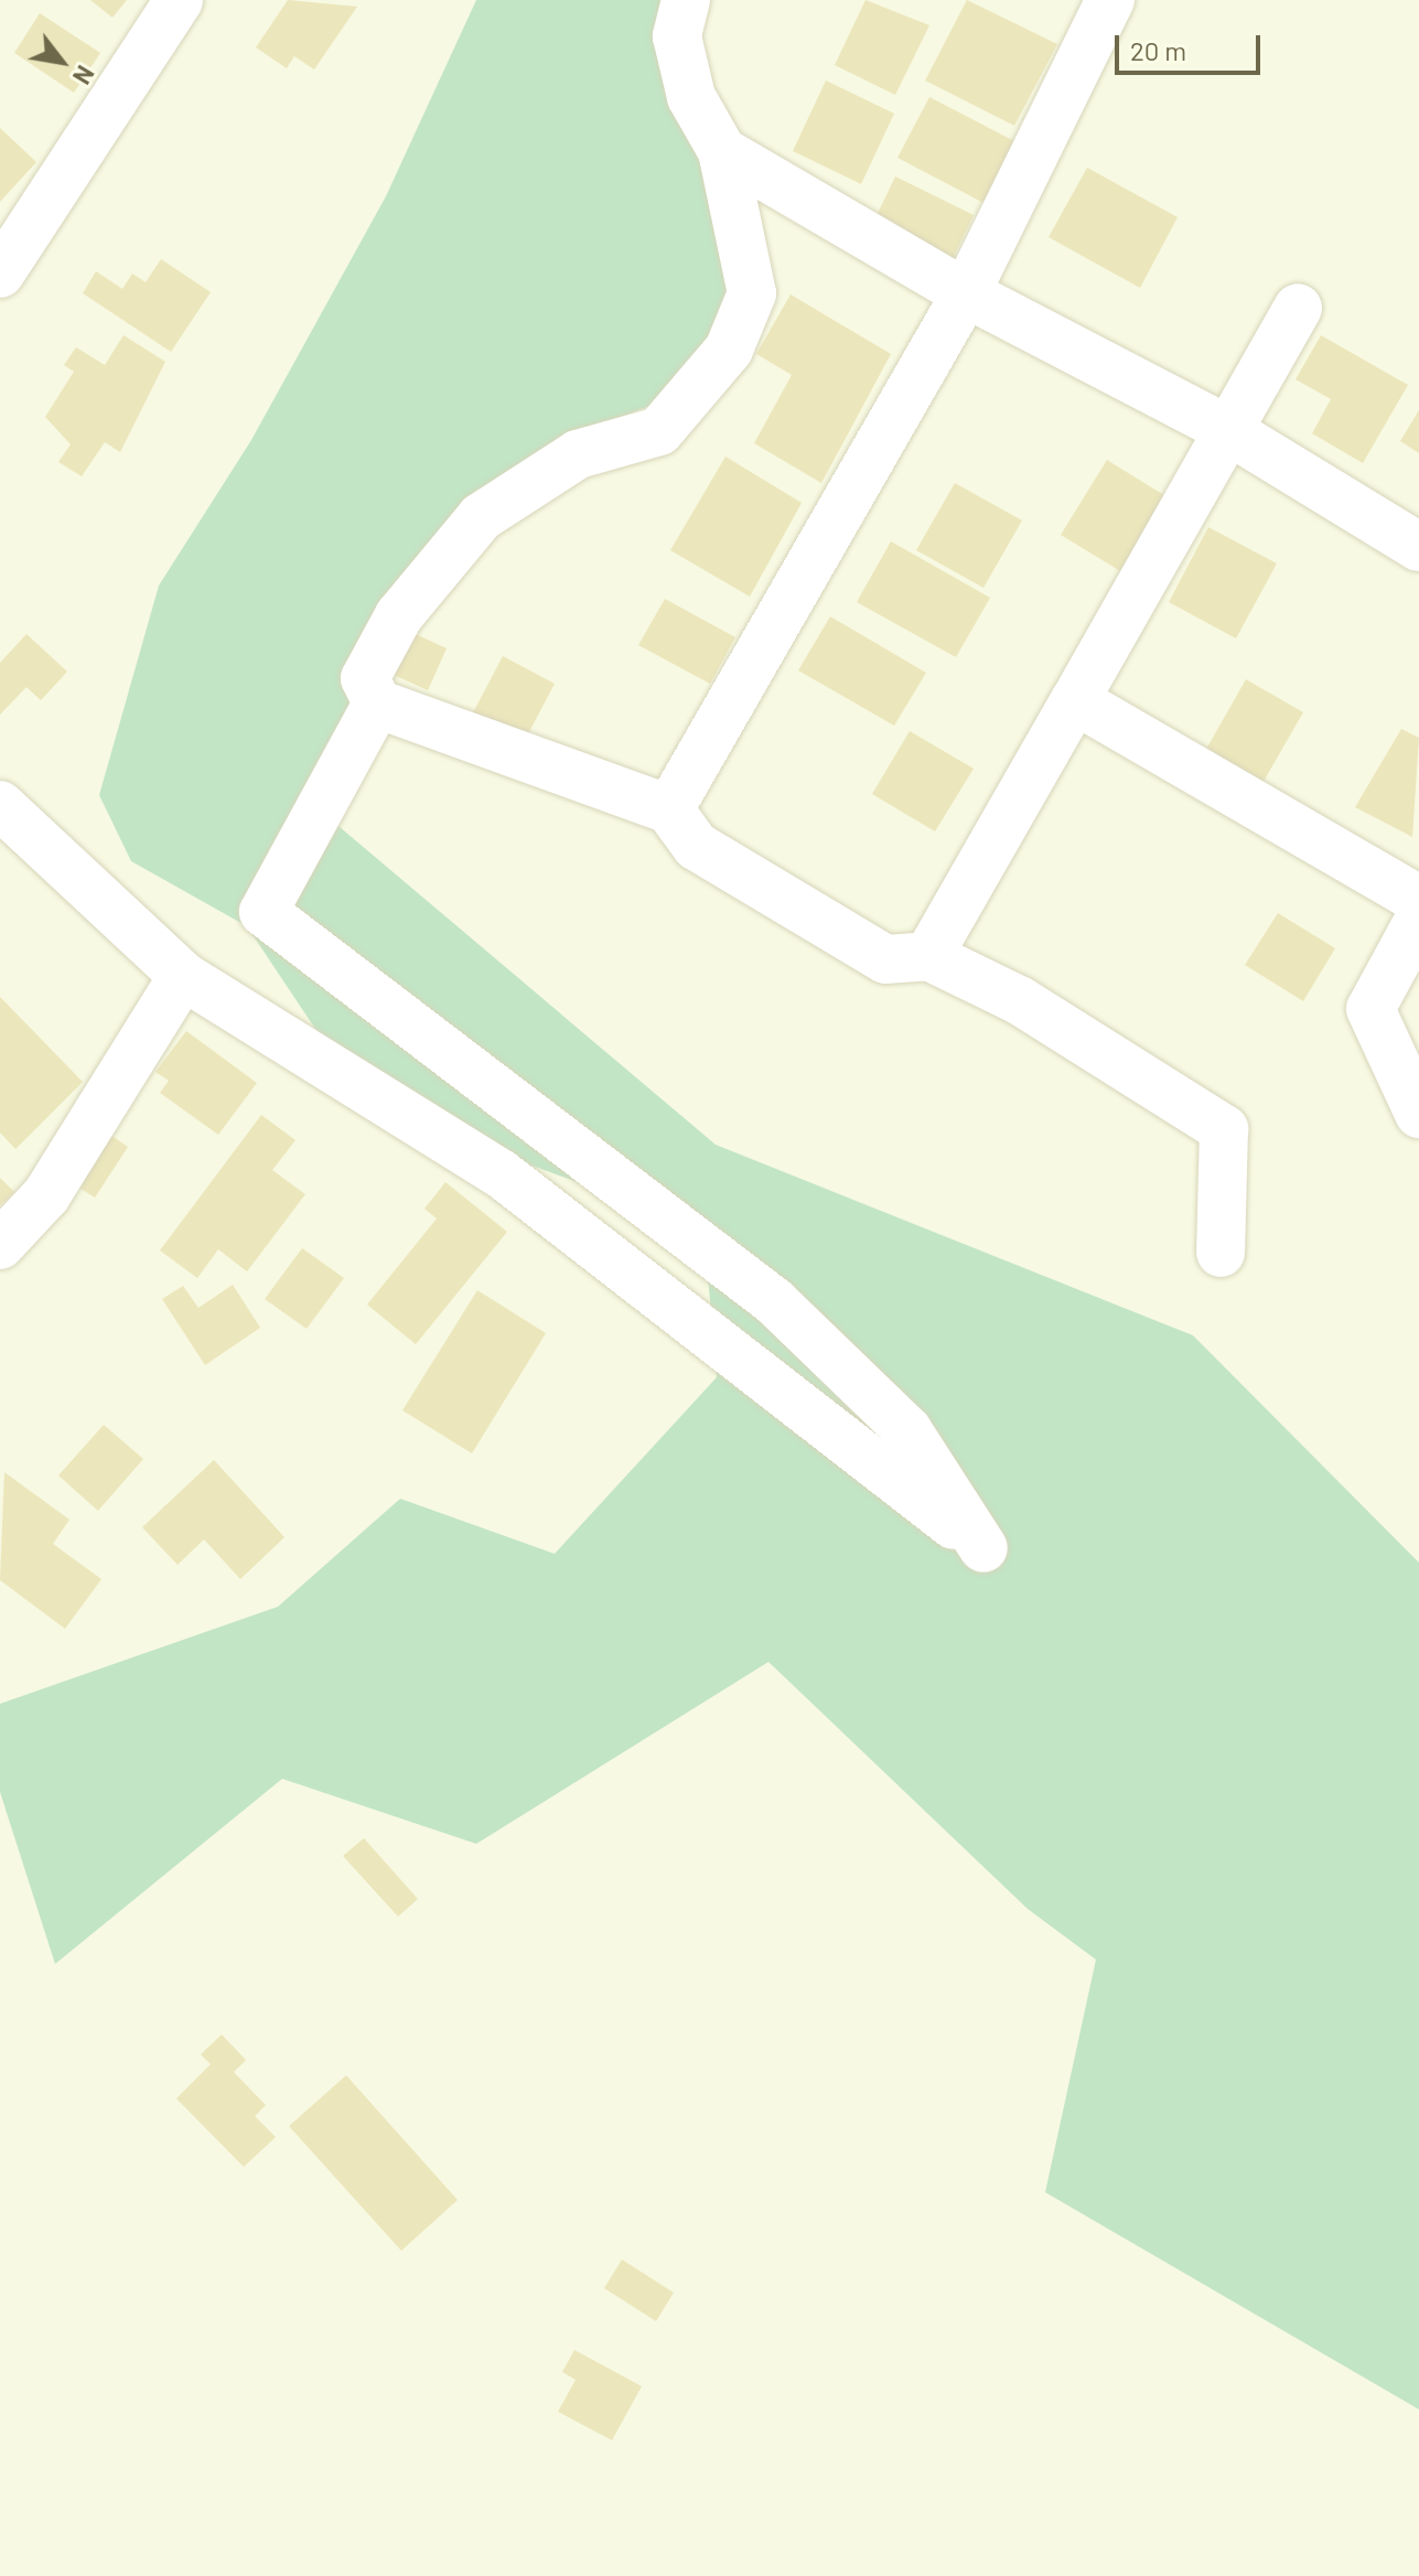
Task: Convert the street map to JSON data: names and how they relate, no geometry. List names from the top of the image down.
{
  "scale_bar": "20 m",
  "north": "bottom right"
}
